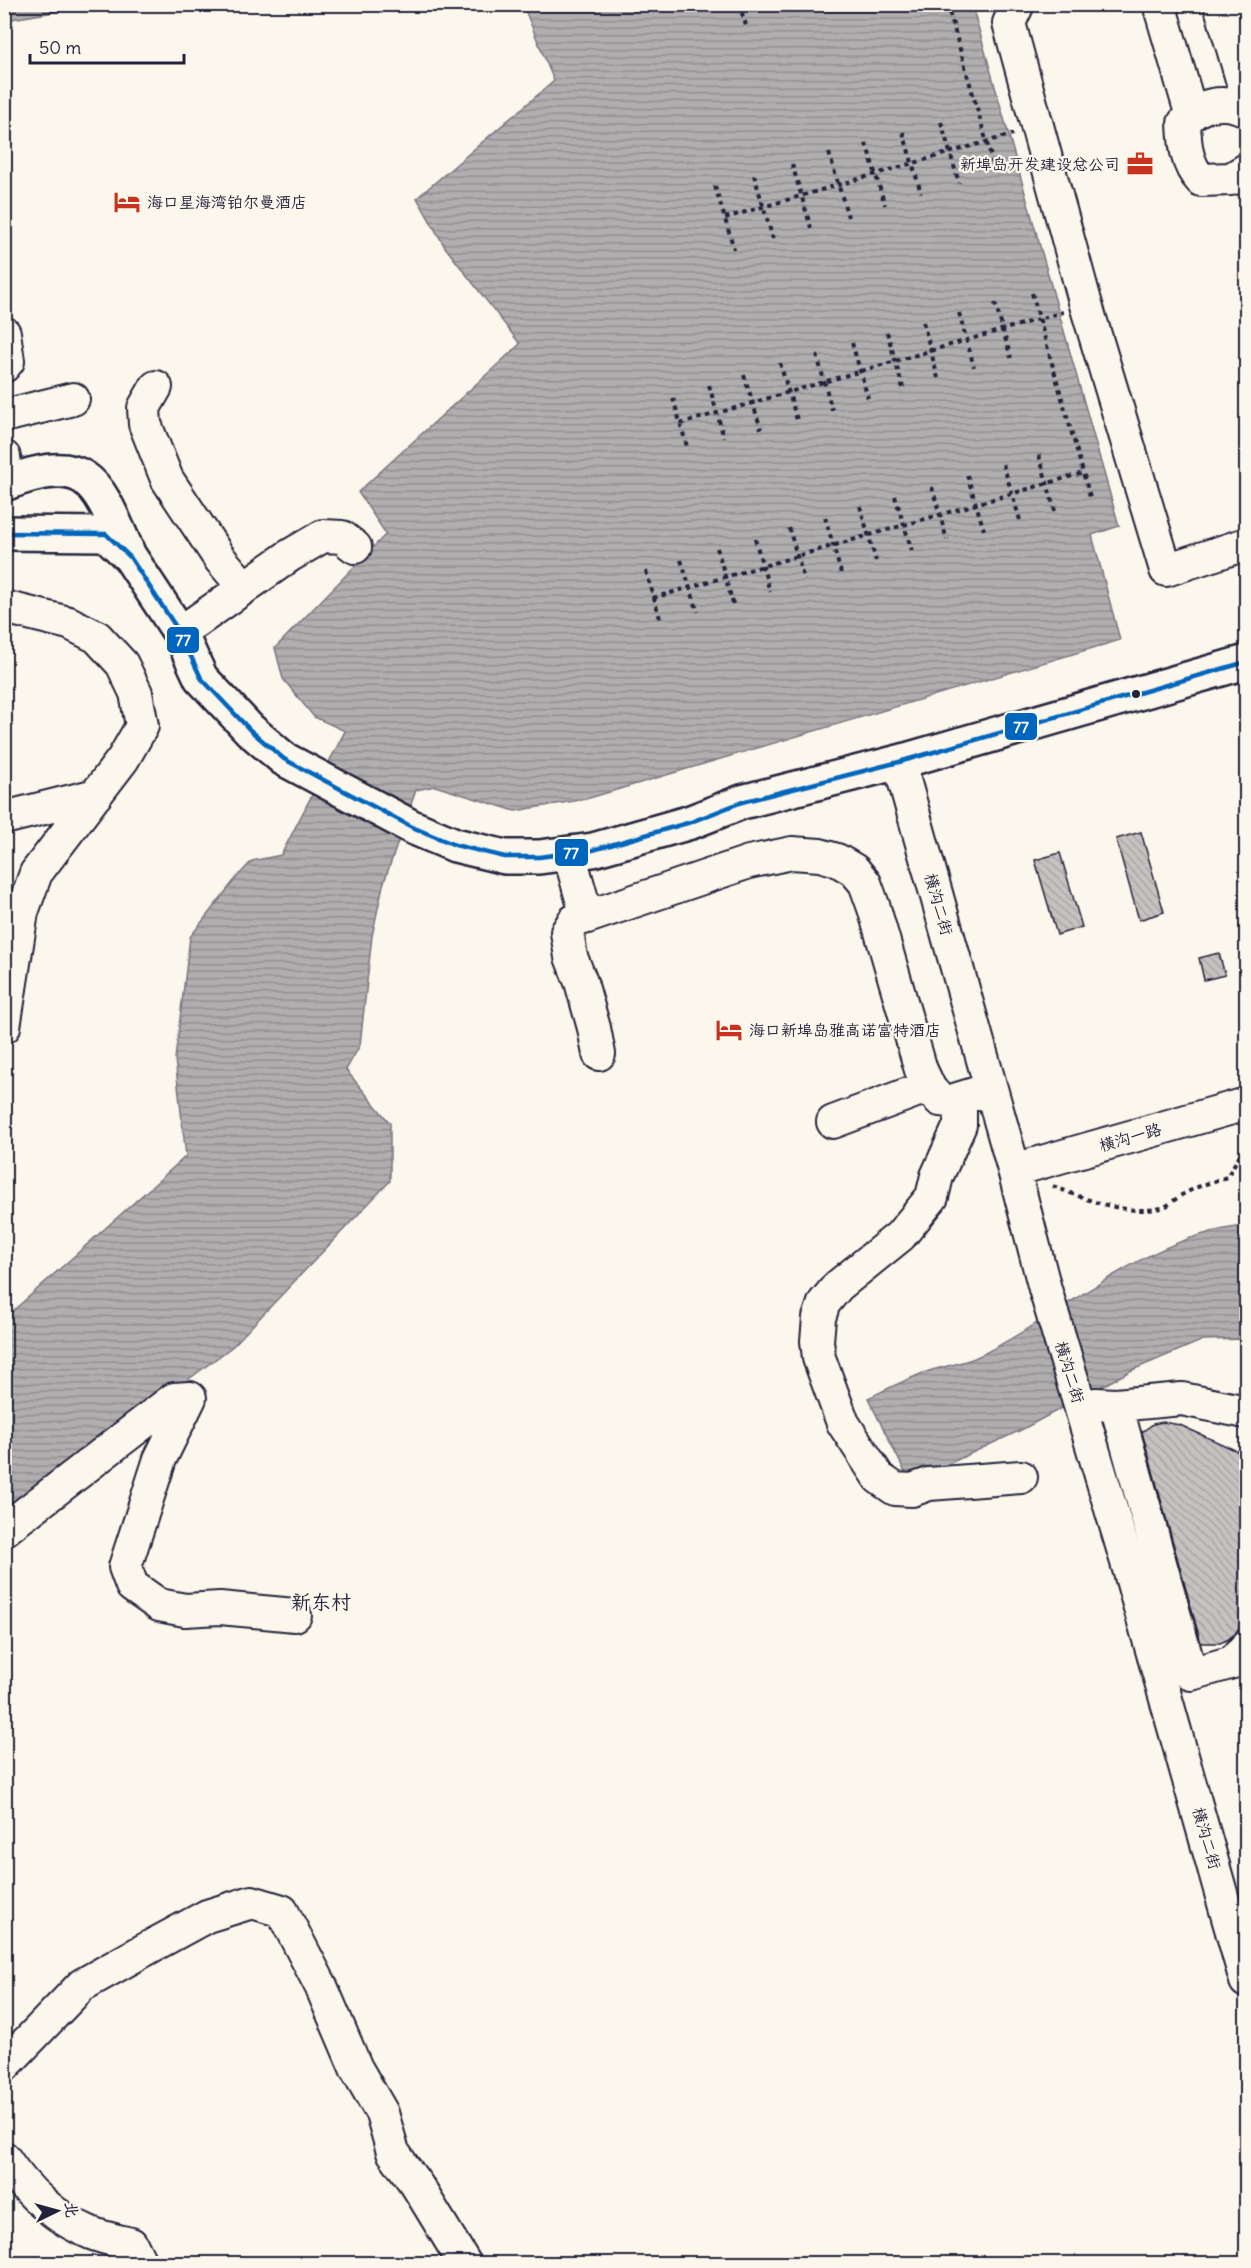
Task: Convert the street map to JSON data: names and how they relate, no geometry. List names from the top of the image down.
{
  "streets": {
    "street": ["横沟二街", "横沟一路"]
  },
  "crossings": [
    ["横沟二街", "横沟一路"]
  ],
  "districts": ["新东村"],
  "places": {
    "office": ["新埠岛开发建设总公司"],
    "hotel": ["海口星海湾铂尔曼酒店", "海口新埠岛雅高诺富特酒店"]
  },
  "lines": ["transit line 77"],
  "scale_bar": "50 m",
  "north": "right"
}
